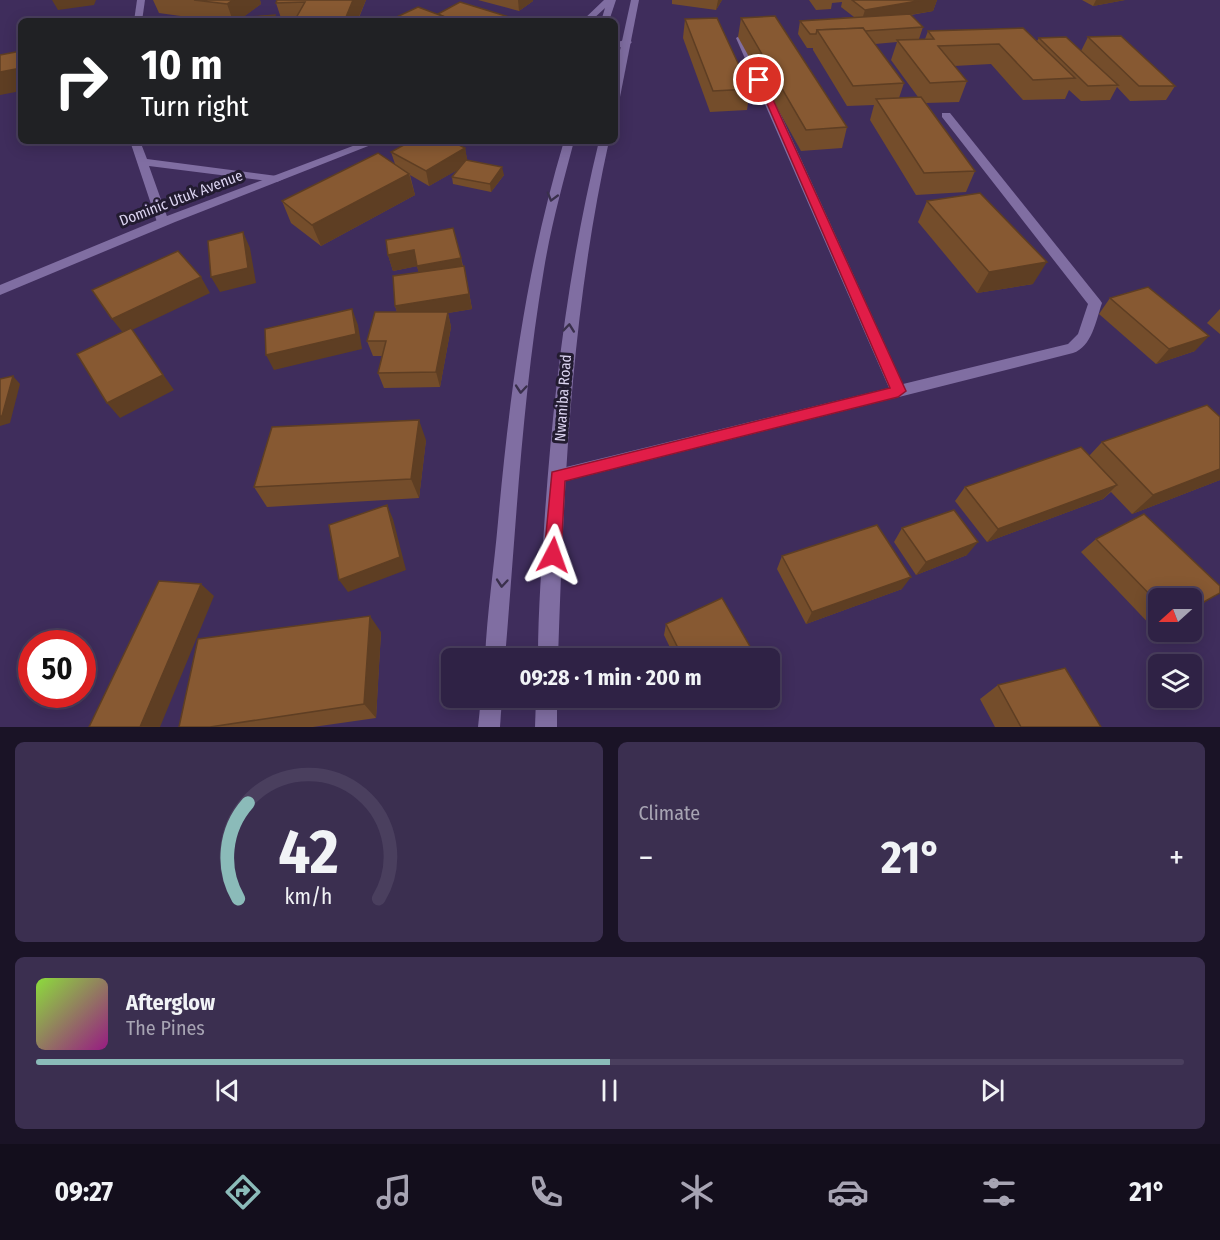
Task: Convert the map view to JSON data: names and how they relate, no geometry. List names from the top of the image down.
{
  "streets": {
    "street": ["Dominic Utuk Avenue", "Nwaniba Road"]
  },
  "north": "left",
  "page": {
    "turn": ["10 m", "Turn right"],
    "limit": "50",
    "trip": "09:28 · 1 min · 200 m",
    "tile": "Climate",
    "heat": ["−", "21°", "+"],
    "song": ["Afterglow", "The Pines"],
    "tabs": ["09:27", "21°"],
    "gauge": ["42", "km/h"]
  }
}
